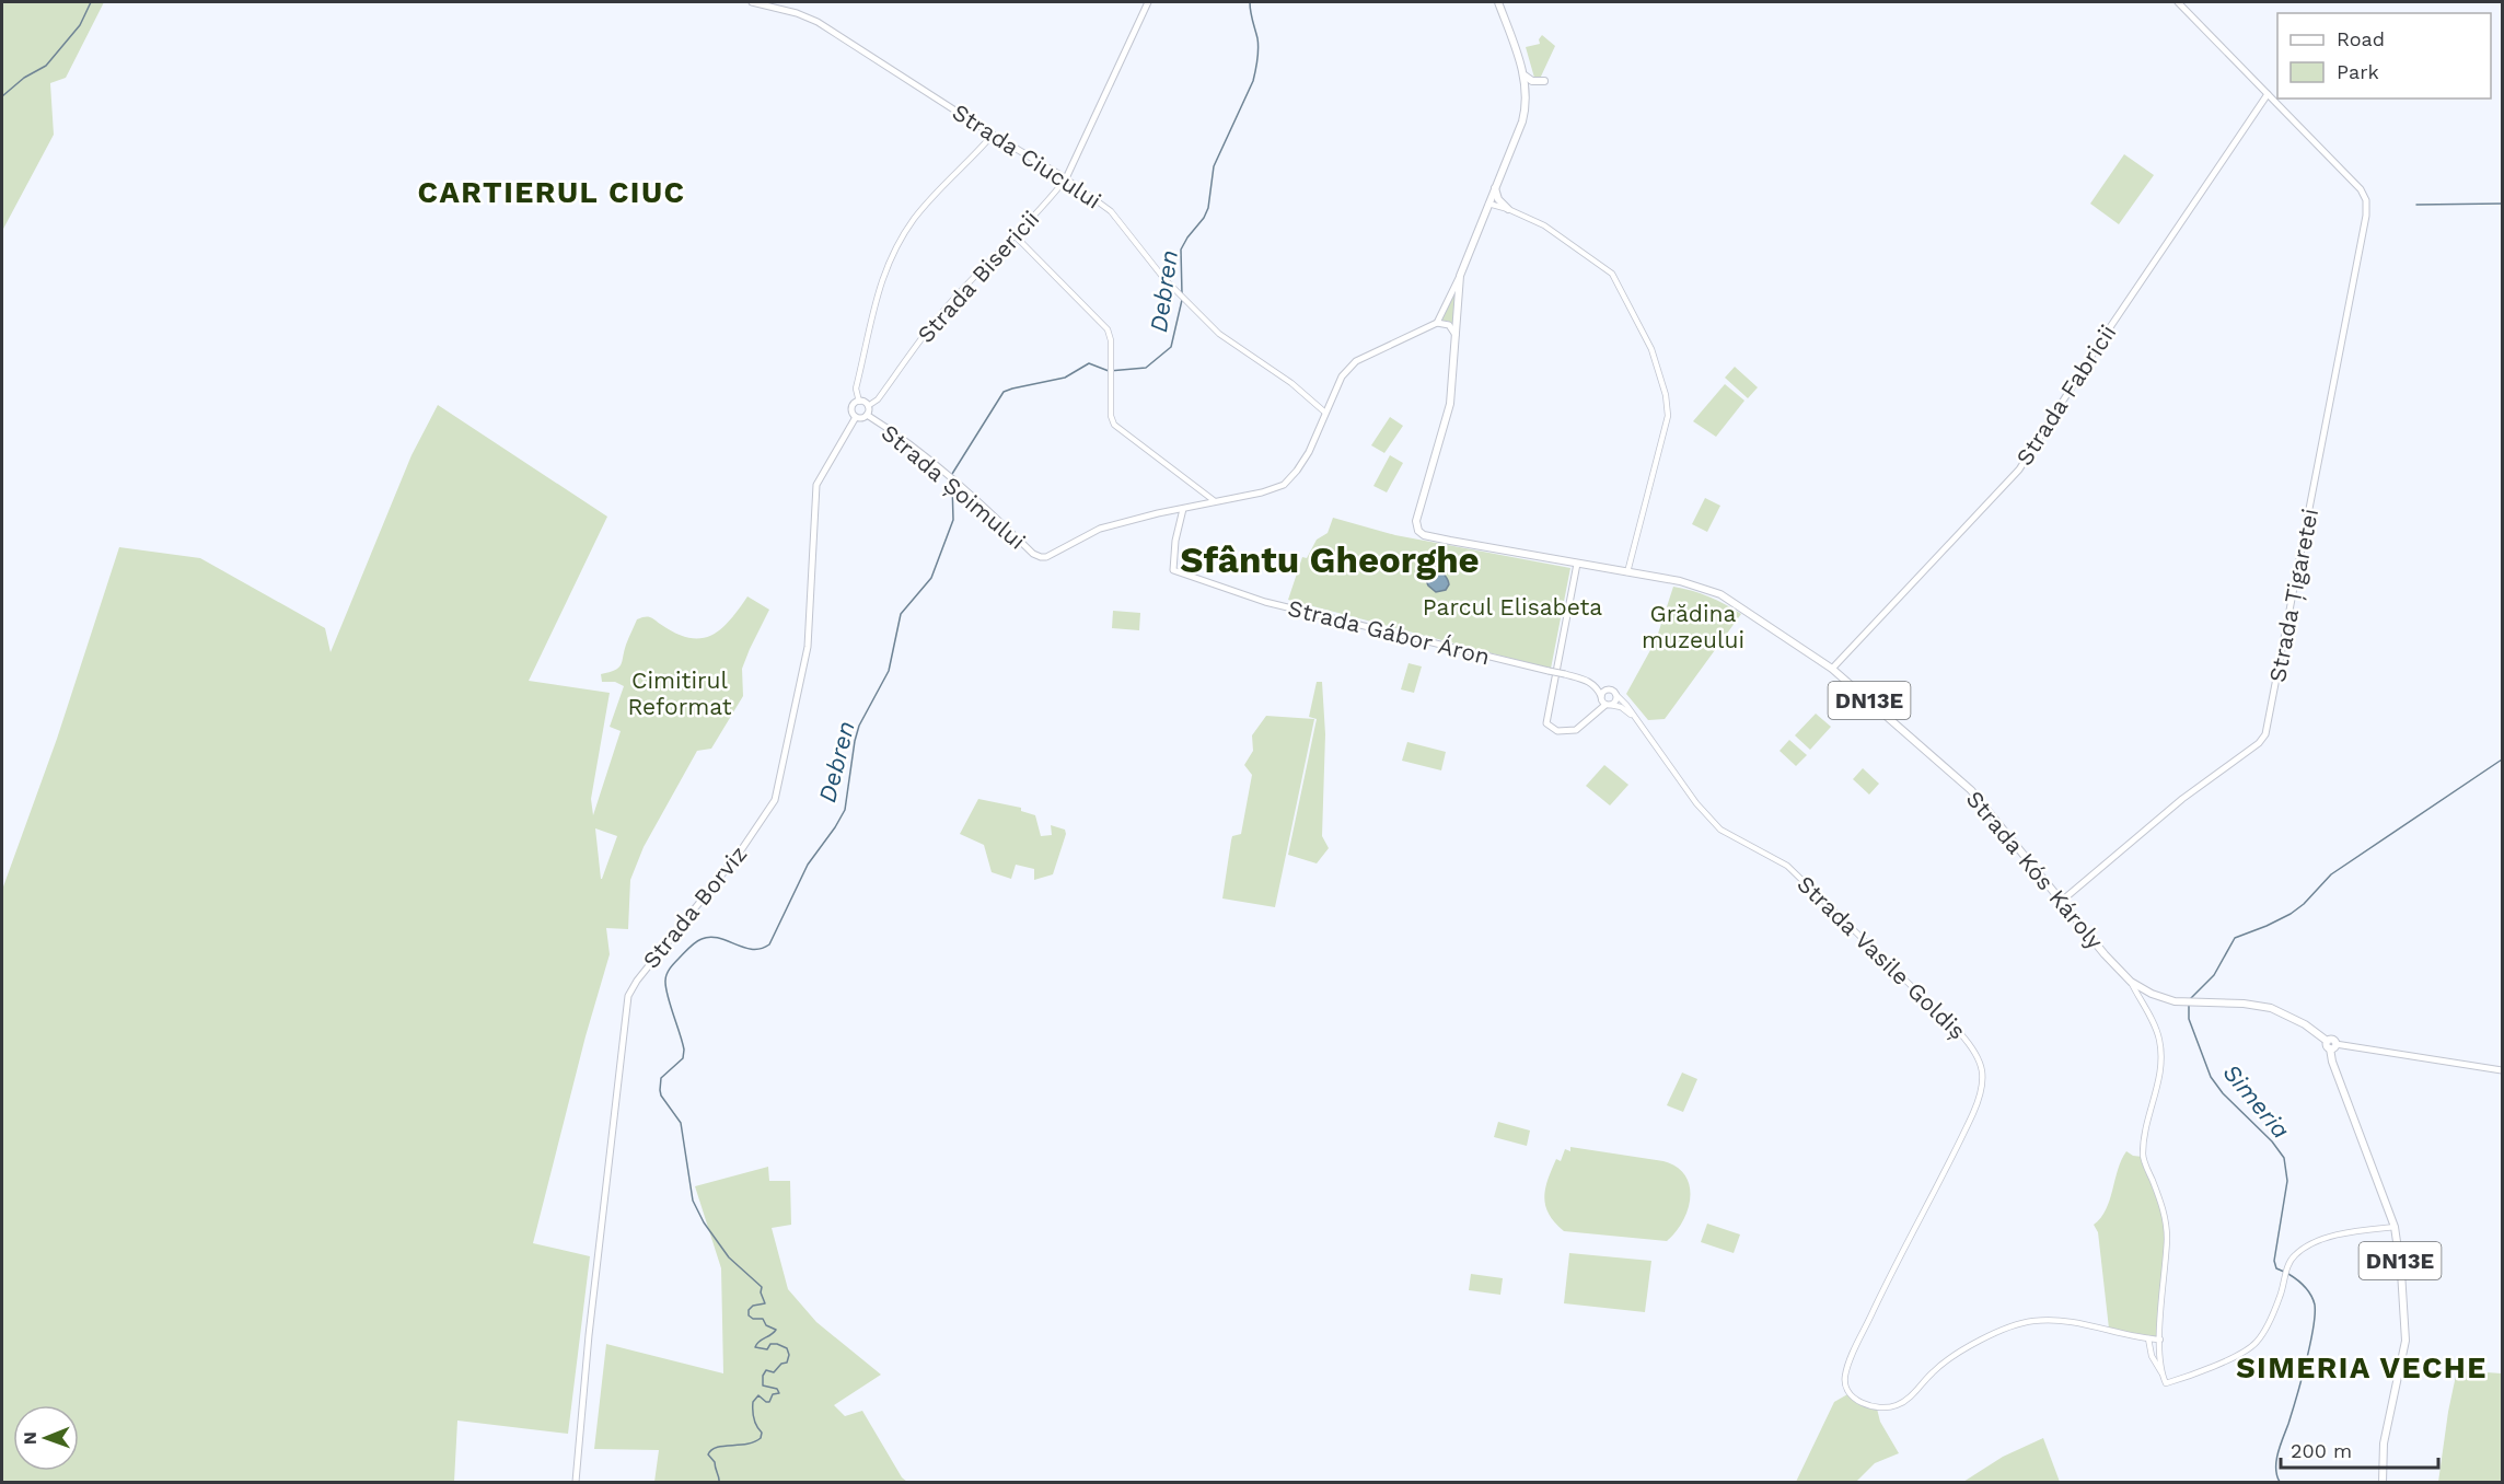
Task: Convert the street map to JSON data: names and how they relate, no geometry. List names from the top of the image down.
{
  "streets": {
    "main road": [
      "Strada Ciucului",
      "Strada Fabricii",
      "Strada Șoimului",
      "Strada Țigaretei",
      "Strada Gábor Áron",
      "DN13E",
      "Strada Kós Károly",
      "Strada Borviz"
    ],
    "street": ["Strada Bisericii", "Strada Vasile Goldiș"]
  },
  "crossings": [
    ["Strada Ciucului", "Strada Bisericii"],
    ["Strada Bisericii", "Strada Șoimului"],
    ["Strada Bisericii", "Strada Borviz"],
    ["Strada Fabricii", "Strada Țigaretei"],
    ["Strada Fabricii", "Strada Kós Károly"],
    ["Strada Șoimului", "Strada Gábor Áron"],
    ["Strada Șoimului", "Strada Borviz"],
    ["Strada Țigaretei", "Strada Kós Károly"],
    ["Strada Gábor Áron", "Strada Vasile Goldiș"],
    ["DN13E", "Strada Kós Károly"]
  ],
  "districts": ["CARTIERUL CIUC", "Sfântu Gheorghe", "SIMERIA VECHE"],
  "water": ["Debren", "Simeria"],
  "parks": ["Parcul Elisabeta", "Grădina muzeului", "Cimitirul Reformat"],
  "legend": ["Road", "Park"],
  "scale_bar": "200 m",
  "north": "left"
}
